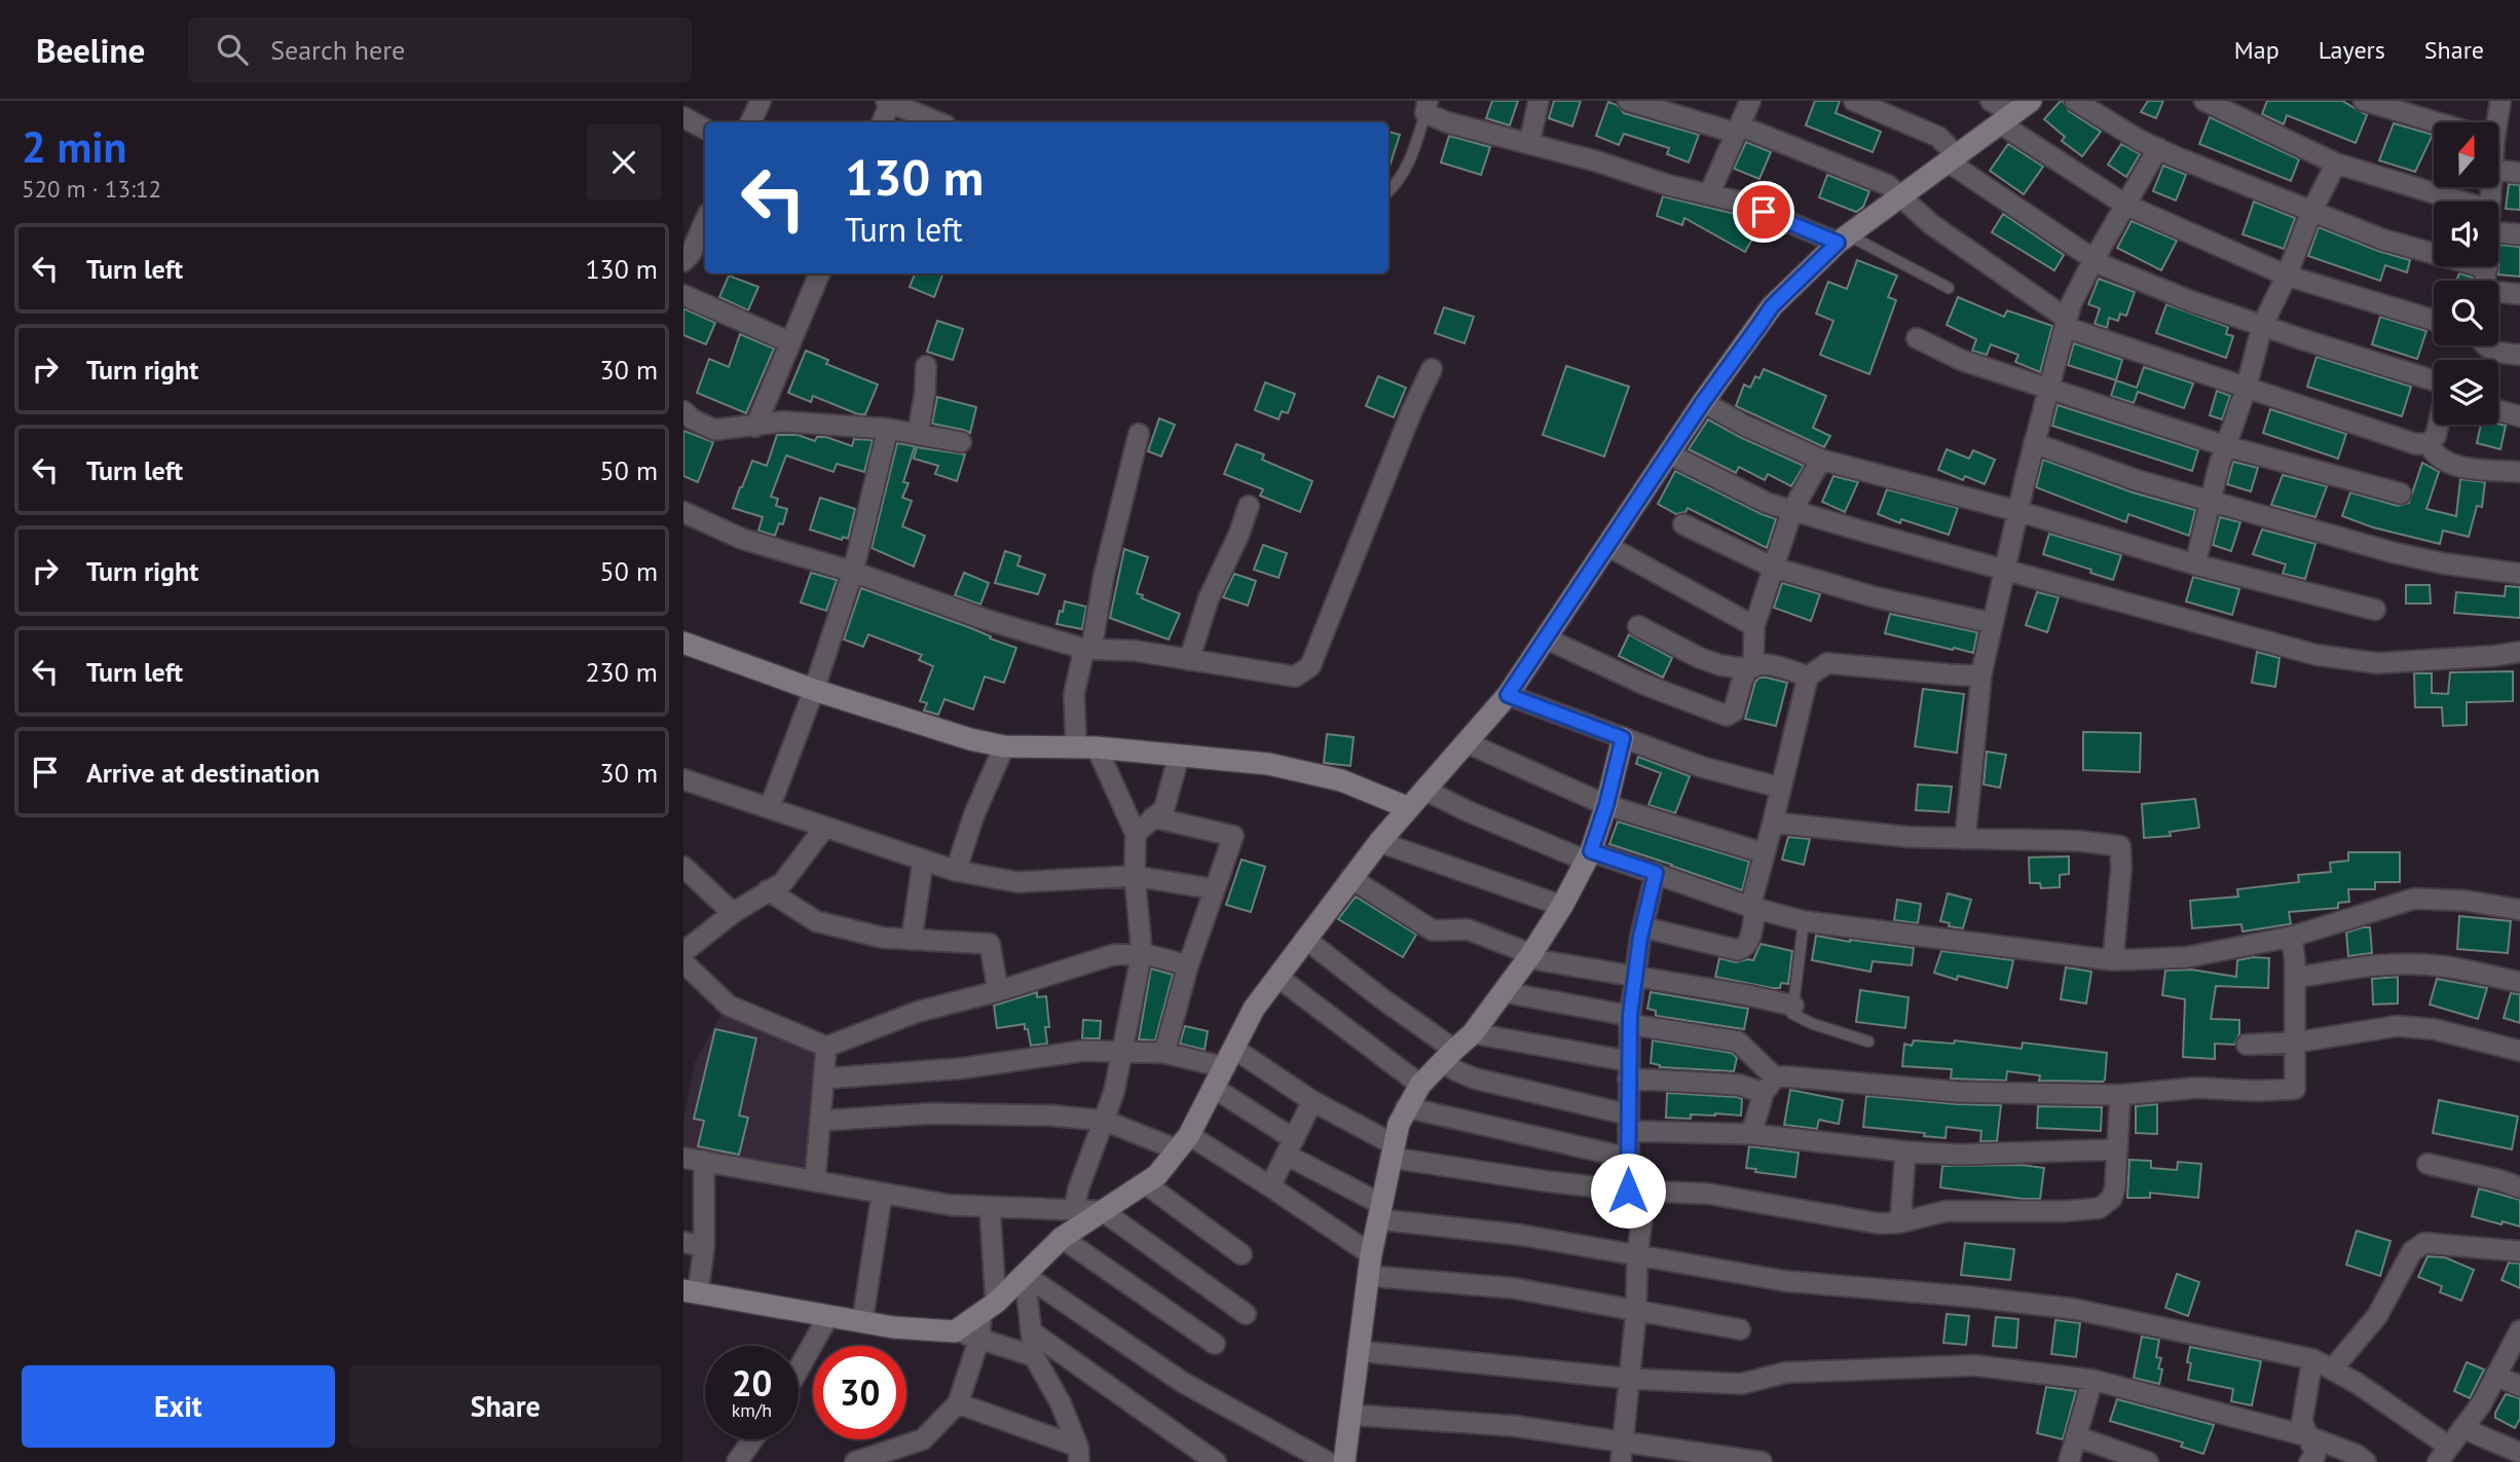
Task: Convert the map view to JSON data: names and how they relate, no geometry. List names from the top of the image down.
{
  "north": "top",
  "page": {
    "header": "Beeline",
    "search": "Search here",
    "nav": ["Map", "Layers", "Share"],
    "heading": ["2 min", "520 m · 13:12"],
    "turn": ["130 m", "Turn left"],
    "list": [
      {
        "name": "Turn left",
        "value": "130 m"
      },
      {
        "name": "Turn right",
        "value": "30 m"
      },
      {
        "name": "Turn left",
        "value": "50 m"
      },
      {
        "name": "Turn right",
        "value": "50 m"
      },
      {
        "name": "Turn left",
        "value": "230 m"
      },
      {
        "name": "Arrive at destination",
        "value": "30 m"
      }
    ],
    "speed": "20 km/h",
    "limit": "30",
    "buttons": ["Exit", "Share"]
  }
}
